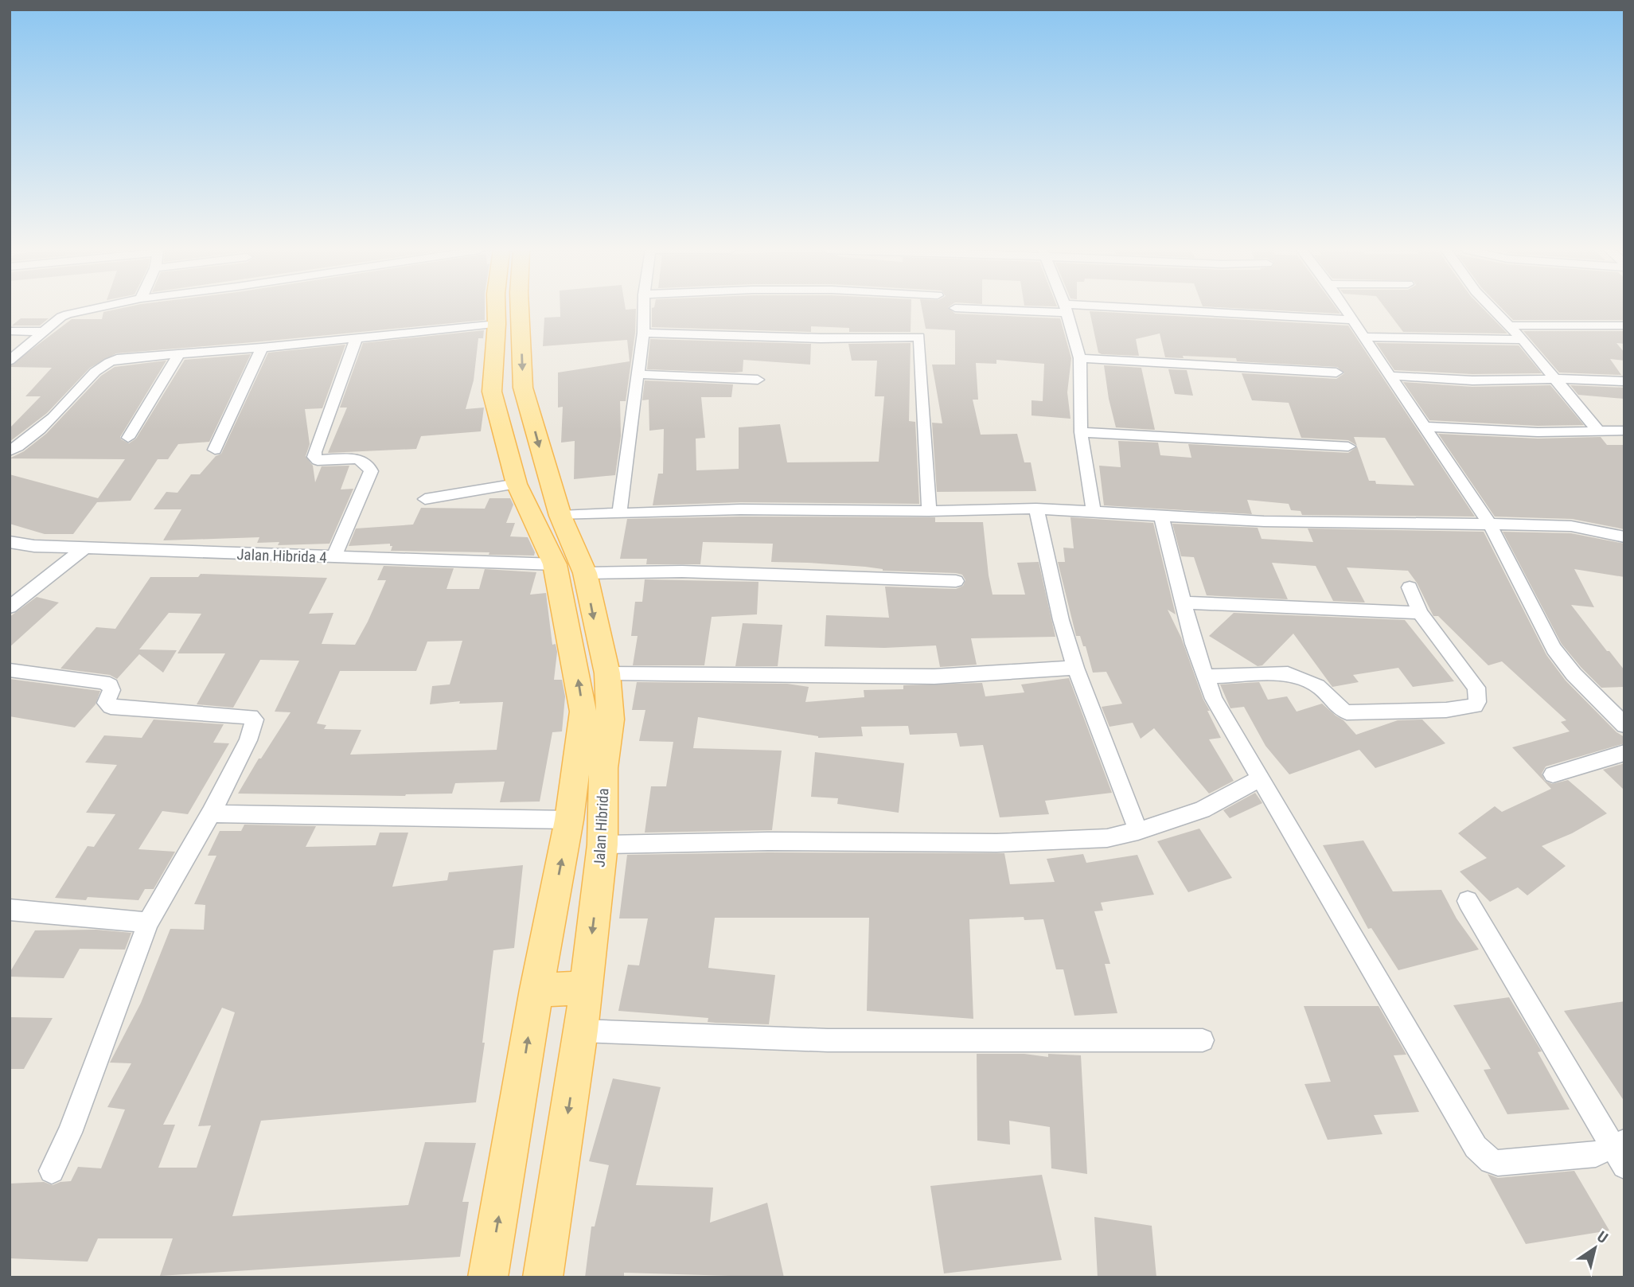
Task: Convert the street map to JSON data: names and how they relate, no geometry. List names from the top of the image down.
{
  "streets": {
    "main road": ["Jalan Hibrida"],
    "street": ["Jalan Hibrida 4"]
  },
  "north": "top right"
}
